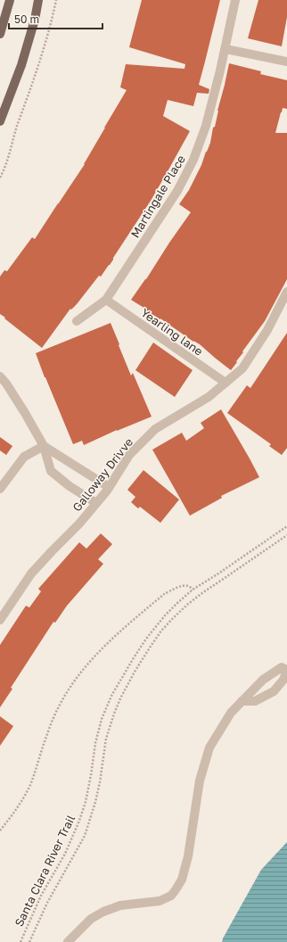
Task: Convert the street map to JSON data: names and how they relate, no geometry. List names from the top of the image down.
{
  "streets": {
    "street": ["Martingale Place", "Yearling lane", "Galloway Drivve"],
    "path": ["Santa Clara River Trail"]
  },
  "crossings": [
    ["Martingale Place", "Yearling lane"],
    ["Yearling lane", "Galloway Drivve"]
  ],
  "scale_bar": "50 m"
}
